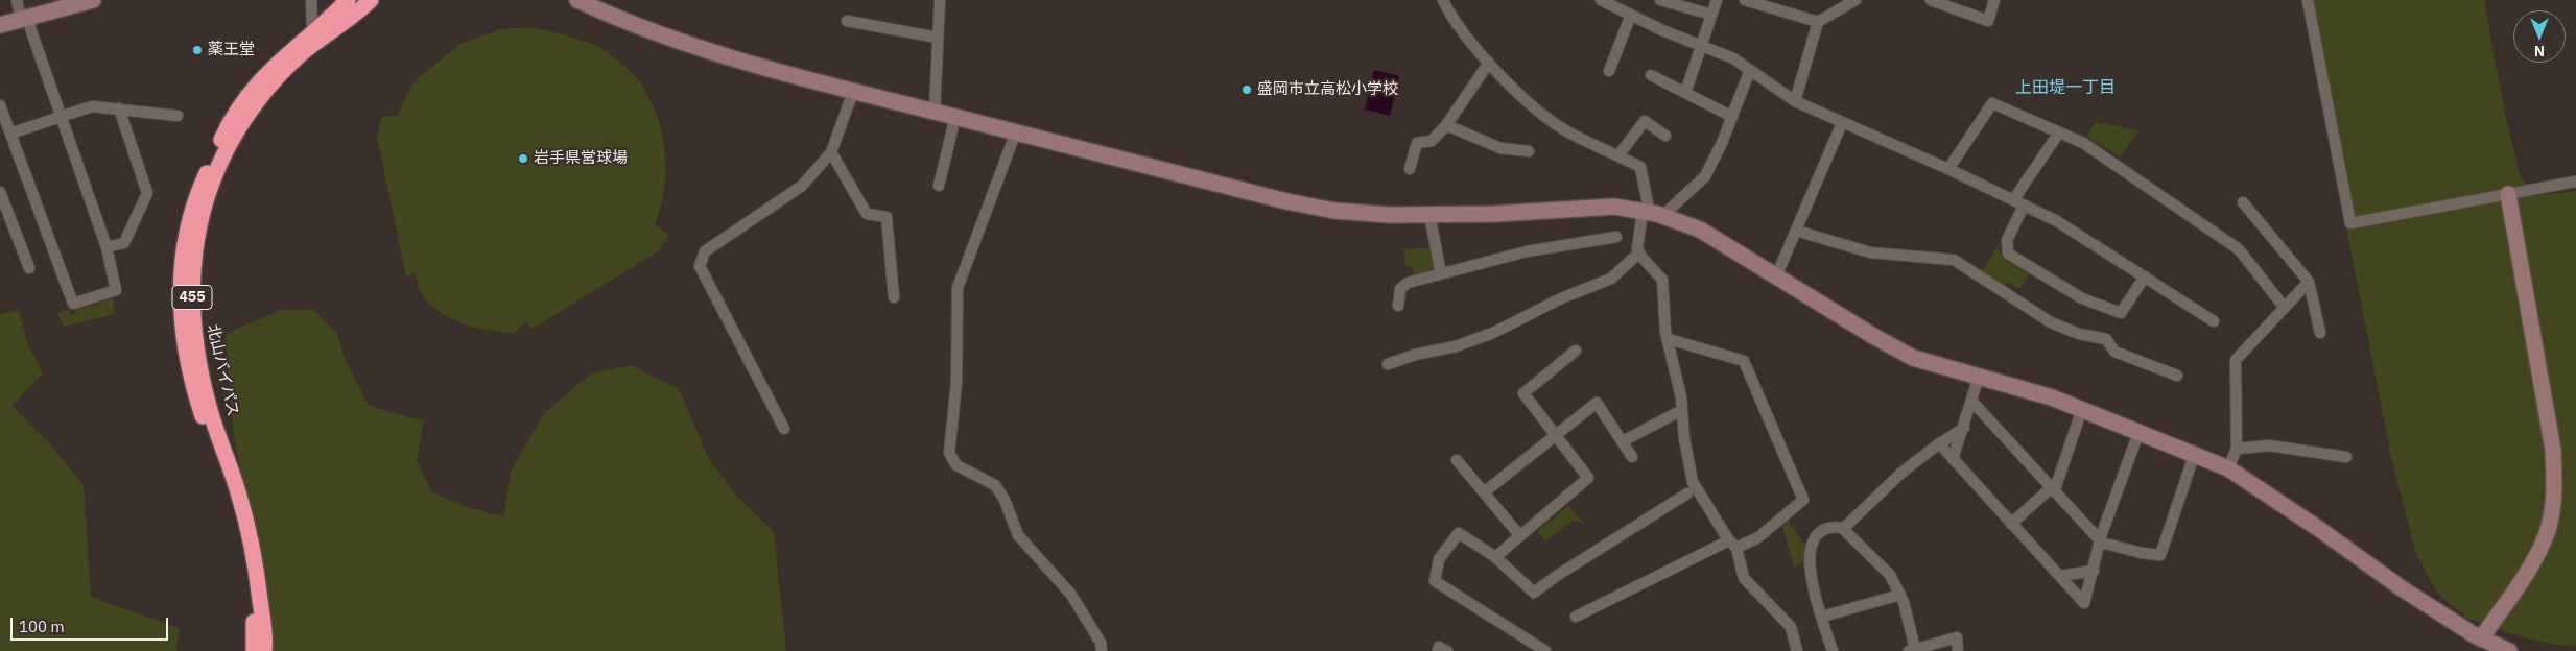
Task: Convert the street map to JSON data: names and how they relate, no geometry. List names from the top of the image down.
{
  "streets": {
    "highway": ["455", "北山バイパス"]
  },
  "districts": ["上田堤一丁目"],
  "places": ["薬王堂", "盛岡市立高松小学校", "岩手県営球場"],
  "scale_bar": "100 m",
  "north": "bottom"
}
